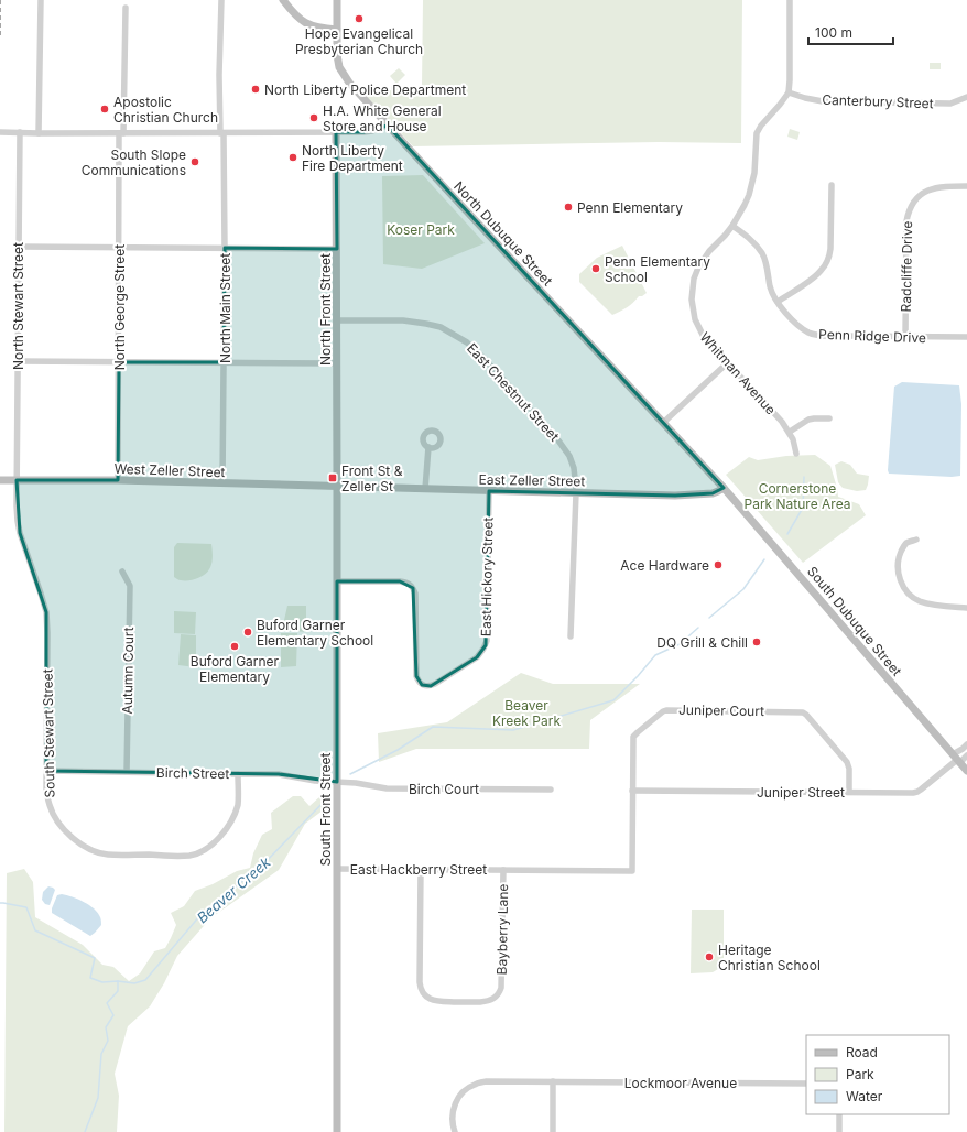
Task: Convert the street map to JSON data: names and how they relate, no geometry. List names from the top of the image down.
{
  "streets": {
    "street": [
      "Canterbury Street",
      "North Dubuque Street",
      "Radcliffe Drive",
      "North Stewart Street",
      "North George Street",
      "North Main Street",
      "North Front Street",
      "Penn Ridge Drive",
      "Whitman Avenue",
      "East Chestnut Street",
      "West Zeller Street",
      "East Zeller Street",
      "East Hickory Street",
      "South Dubuque Street",
      "Autumn Court",
      "Juniper Court",
      "South Stewart Street",
      "Birch Street",
      "Birch Court",
      "Juniper Street",
      "South Front Street",
      "East Hackberry Street",
      "Bayberry Lane",
      "Lockmoor Avenue"
    ]
  },
  "crossings": [
    ["Canterbury Street", "Whitman Avenue"],
    ["North Dubuque Street", "East Zeller Street"],
    ["North Dubuque Street", "South Dubuque Street"],
    ["Radcliffe Drive", "Penn Ridge Drive"],
    ["North Stewart Street", "West Zeller Street"],
    ["North Stewart Street", "South Stewart Street"],
    ["North George Street", "West Zeller Street"],
    ["North Main Street", "West Zeller Street"],
    ["North Front Street", "East Chestnut Street"],
    ["North Front Street", "West Zeller Street"],
    ["North Front Street", "East Zeller Street"],
    ["North Front Street", "South Front Street"],
    ["Penn Ridge Drive", "Whitman Avenue"],
    ["East Chestnut Street", "East Zeller Street"],
    ["West Zeller Street", "East Zeller Street"],
    ["West Zeller Street", "South Stewart Street"],
    ["West Zeller Street", "South Front Street"],
    ["East Zeller Street", "East Hickory Street"],
    ["East Zeller Street", "South Dubuque Street"],
    ["East Zeller Street", "South Front Street"],
    ["East Hickory Street", "South Front Street"],
    ["South Dubuque Street", "Juniper Street"],
    ["Autumn Court", "Birch Street"],
    ["Juniper Court", "Juniper Street"],
    ["Juniper Court", "East Hackberry Street"],
    ["South Stewart Street", "Birch Street"],
    ["Birch Street", "Birch Court"],
    ["Birch Street", "South Front Street"],
    ["Birch Court", "South Front Street"],
    ["South Front Street", "East Hackberry Street"],
    ["East Hackberry Street", "Bayberry Lane"]
  ],
  "water": ["Beaver Creek"],
  "parks": ["Koser Park", "Cornerstone Park Nature Area", "Beaver Kreek Park"],
  "places": {
    "other": [
      "Hope Evangelical Presbyterian Church",
      "North Liberty Police Department",
      "Apostolic Christian Church",
      "H.A. White General Store and House",
      "North Liberty Fire Department",
      "South Slope Communications",
      "Penn Elementary",
      "Penn Elementary School",
      "Ace Hardware",
      "Buford Garner Elementary School",
      "DQ Grill & Chill",
      "Buford Garner Elementary",
      "Heritage Christian School"
    ],
    "transit": ["Front St & Zeller St"]
  },
  "legend": ["Road", "Park", "Water"],
  "scale_bar": "100 m"
}
